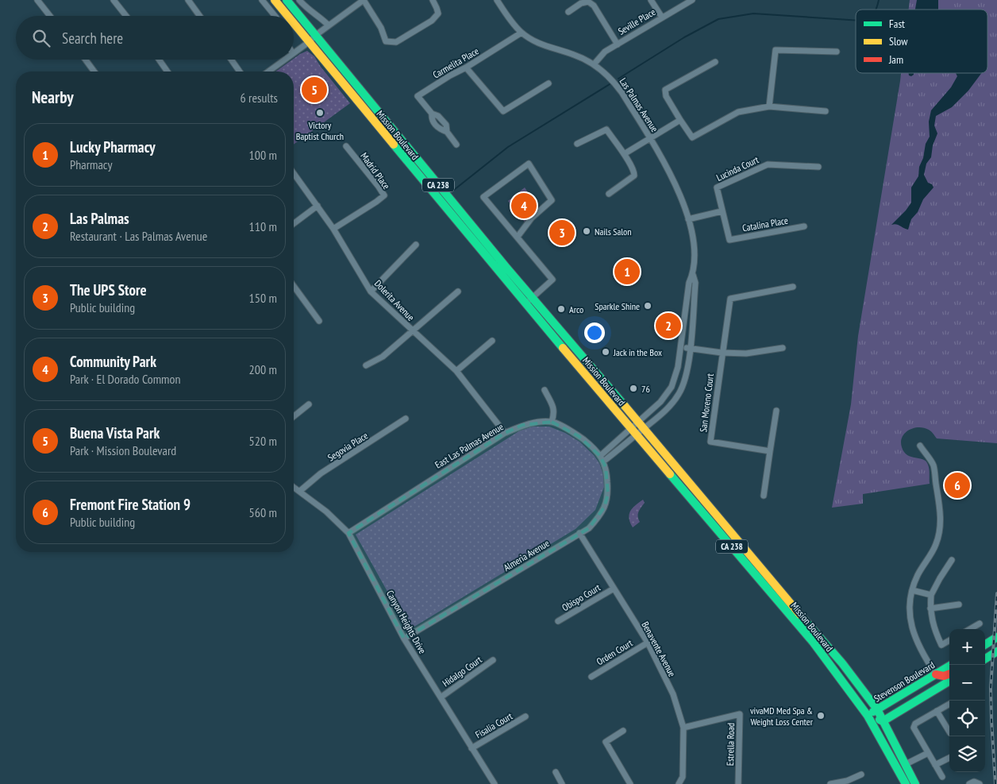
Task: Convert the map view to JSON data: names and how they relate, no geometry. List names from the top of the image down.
{
  "streets": {
    "main road": ["Mission Boulevard", "CA 238", "Stevenson Boulevard"],
    "street": [
      "Seville Place",
      "Carmelita Place",
      "Las Palmas Avenue",
      "Lucinda Court",
      "Madrid Place",
      "Catalina Place",
      "Dolerita Avenue",
      "San Moreno Court",
      "East Las Palmas Avenue",
      "Segovia Place",
      "Almeria Avenue",
      "Obispo Court",
      "Canyon Heights Drive",
      "Benavente Avenue",
      "Orden Court",
      "Hidalgo Court",
      "Fisalia Court",
      "Estrella Road"
    ]
  },
  "crossings": [
    ["Seville Place", "Las Palmas Avenue"],
    ["Carmelita Place", "Las Palmas Avenue"],
    ["Las Palmas Avenue", "Mission Boulevard"],
    ["Mission Boulevard", "Stevenson Boulevard"],
    ["Lucinda Court", "Catalina Place"],
    ["Madrid Place", "Dolerita Avenue"],
    ["Dolerita Avenue", "East Las Palmas Avenue"],
    ["East Las Palmas Avenue", "Canyon Heights Drive"],
    ["Segovia Place", "Canyon Heights Drive"],
    ["Almeria Avenue", "Canyon Heights Drive"],
    ["Almeria Avenue", "Benavente Avenue"],
    ["Obispo Court", "Benavente Avenue"],
    ["Canyon Heights Drive", "Hidalgo Court"],
    ["Canyon Heights Drive", "Fisalia Court"],
    ["Benavente Avenue", "Orden Court"],
    ["Benavente Avenue", "Estrella Road"]
  ],
  "places": [
    "Victory Baptist Church",
    "Nails Salon",
    "Sparkle Shine",
    "Arco",
    "Jack in the Box",
    "76",
    "vivaMD Med Spa & Weight Loss Center"
  ],
  "legend": ["Fast", "Slow", "Jam"],
  "page": {
    "search": "Search here",
    "heading": ["Nearby", "6 results"],
    "pins": [
      "5",
      "4",
      "3",
      "1",
      "2",
      "6"
    ],
    "list": [
      {
        "mark": "1",
        "name": "Lucky Pharmacy",
        "note": "Pharmacy",
        "value": "100 m"
      },
      {
        "mark": "2",
        "name": "Las Palmas",
        "note": "Restaurant · Las Palmas Avenue",
        "value": "110 m"
      },
      {
        "mark": "3",
        "name": "The UPS Store",
        "note": "Public building",
        "value": "150 m"
      },
      {
        "mark": "4",
        "name": "Community Park",
        "note": "Park · El Dorado Common",
        "value": "200 m"
      },
      {
        "mark": "5",
        "name": "Buena Vista Park",
        "note": "Park · Mission Boulevard",
        "value": "520 m"
      },
      {
        "mark": "6",
        "name": "Fremont Fire Station 9",
        "note": "Public building",
        "value": "560 m"
      }
    ],
    "map_buttons": ["+", "−"]
  }
}
